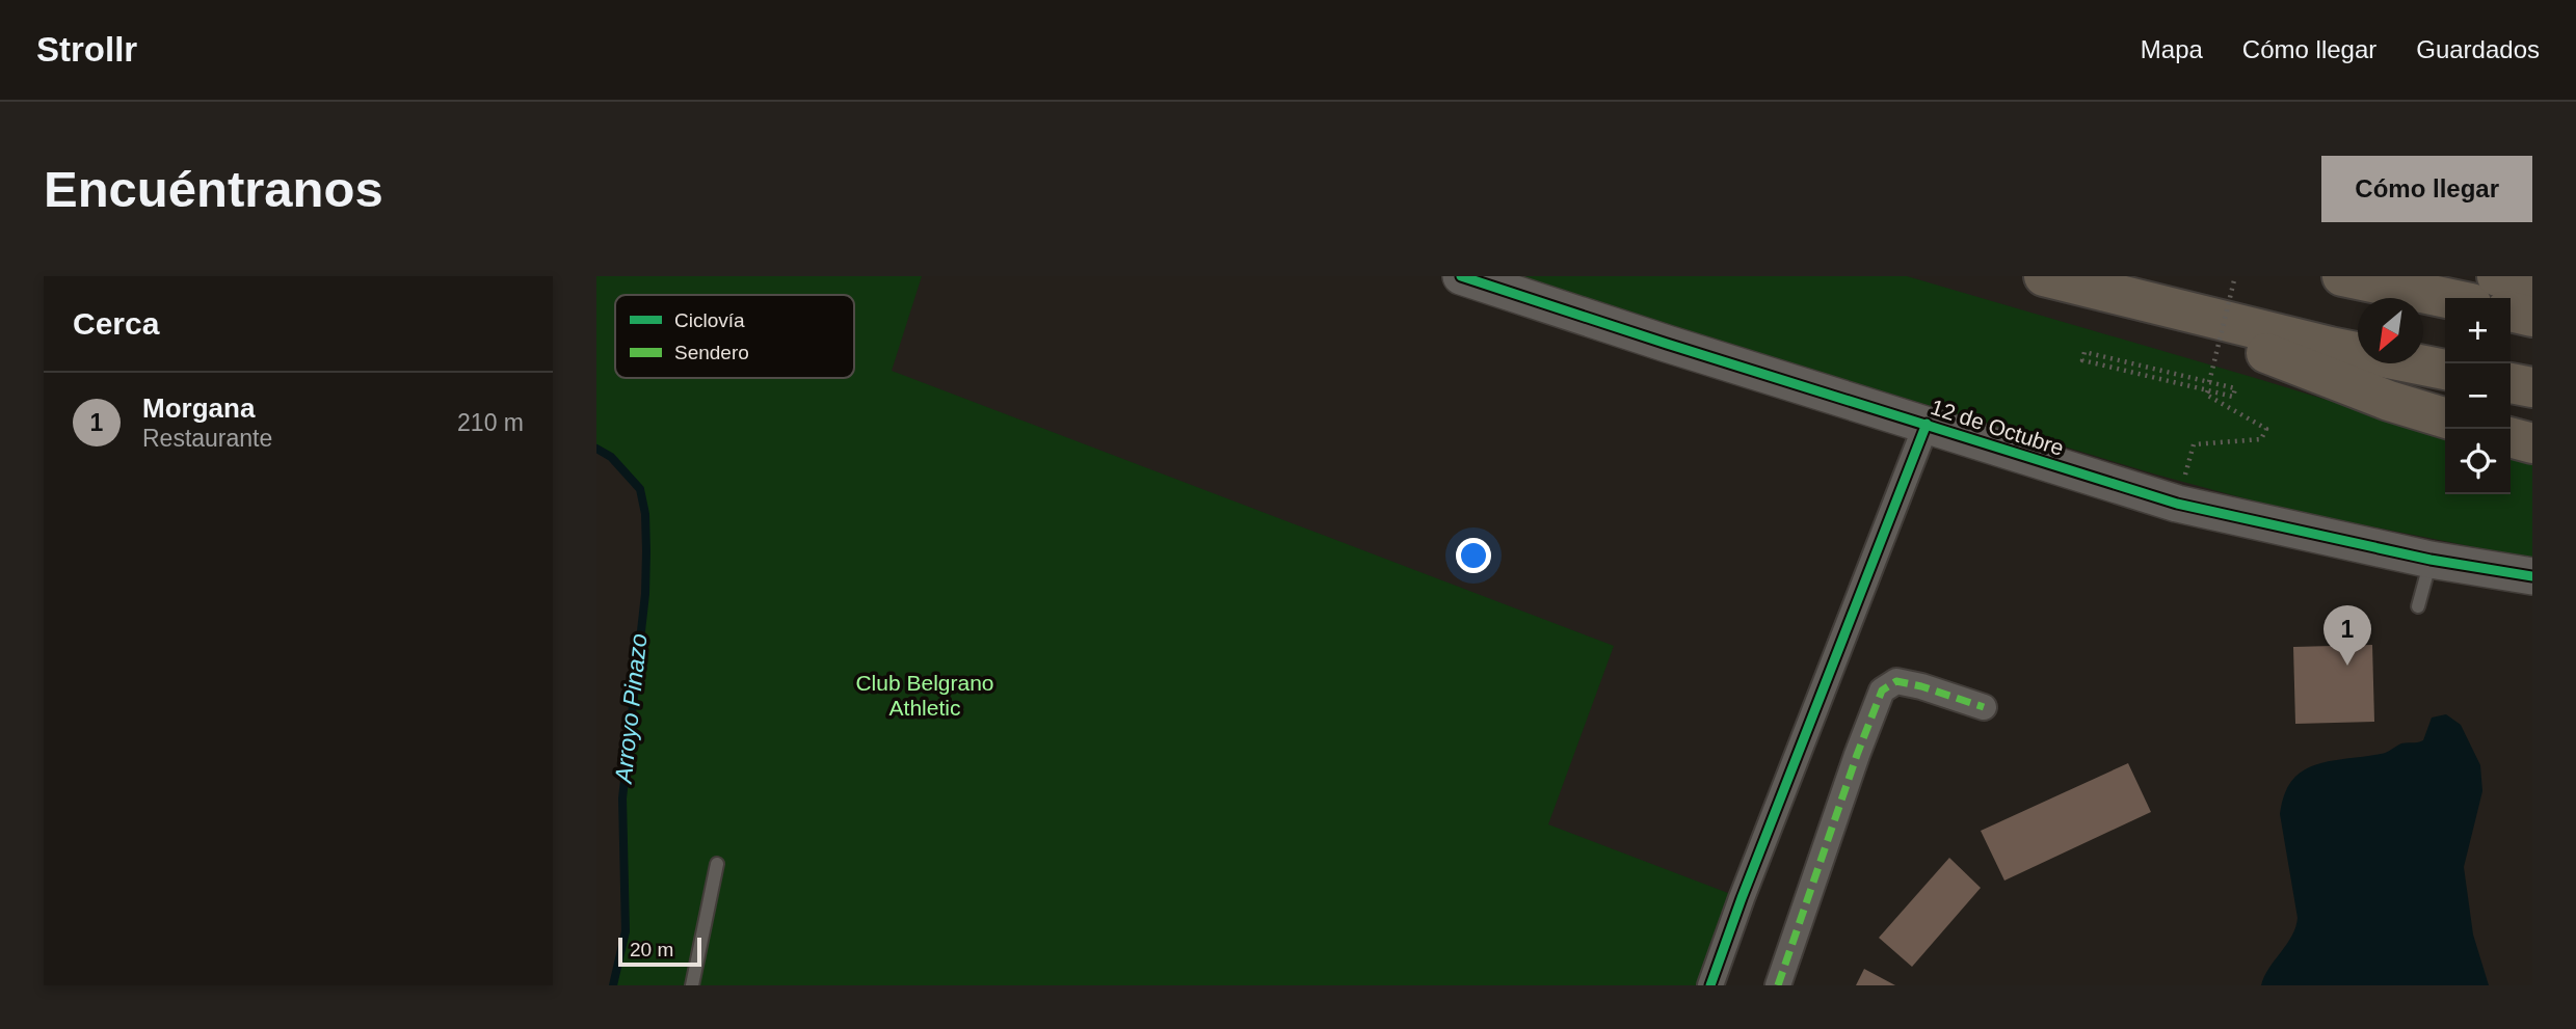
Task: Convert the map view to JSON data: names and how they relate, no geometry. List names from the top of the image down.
{
  "streets": {
    "street": ["12 de Octubre"]
  },
  "water": ["Arroyo Pinazo"],
  "parks": ["Club Belgrano Athletic"],
  "legend": ["Ciclovía", "Sendero"],
  "scale_bar": "20 m",
  "north": "bottom left",
  "page": {
    "header": "Strollr",
    "nav": ["Mapa", "Cómo llegar", "Guardados"],
    "buttons": "Cómo llegar",
    "title": "Encuéntranos",
    "heading": "Cerca",
    "map_buttons": ["+", "−"],
    "list": [
      {
        "mark": "1",
        "name": "Morgana",
        "note": "Restaurante",
        "value": "210 m"
      }
    ],
    "pins": "1",
    "scale": "20 m"
  }
}
